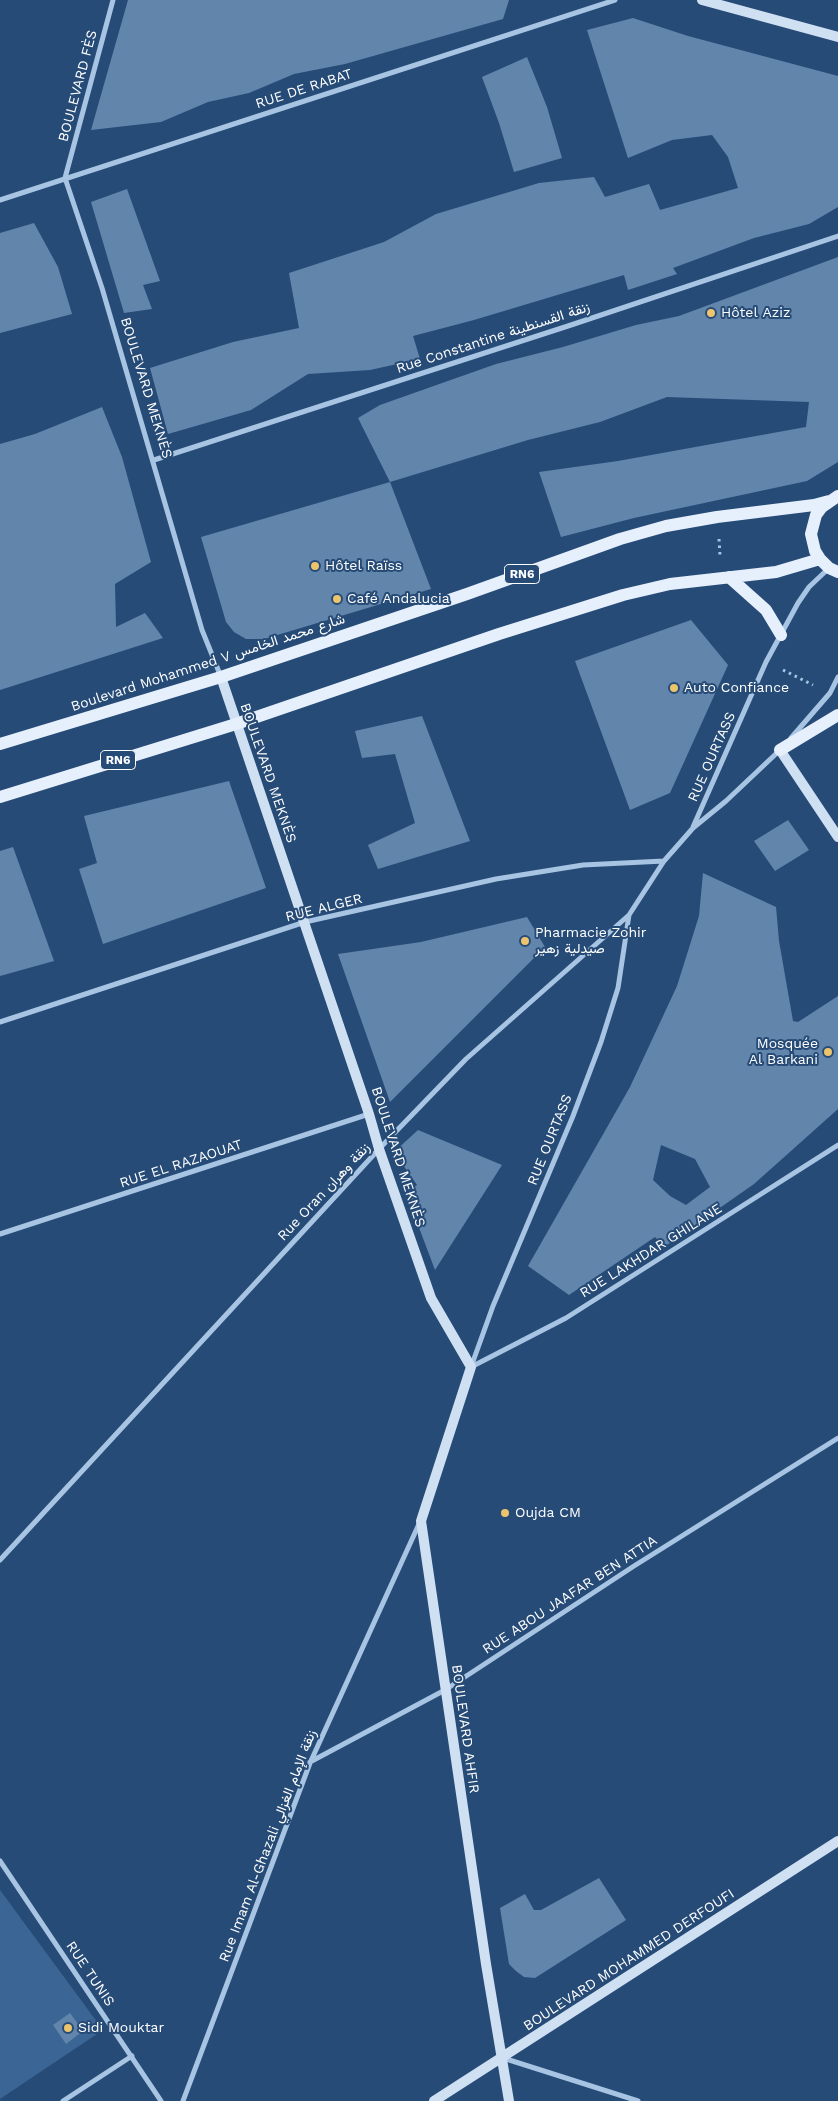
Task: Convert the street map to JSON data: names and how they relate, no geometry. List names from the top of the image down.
{
  "streets": {
    "main road": ["RN6", "Boulevard Mohammed V شارع محمد الخامس"],
    "street": [
      "BOULEVARD FÈS",
      "RUE DE RABAT",
      "Rue Constantine زنقة القسنطينة",
      "BOULEVARD MEKNÈS",
      "RUE OURTASS",
      "RUE ALGER",
      "RUE EL RAZAOUAT",
      "Rue Oran زنقة وهران",
      "RUE LAKHDAR GHILANE",
      "RUE ABOU JAAFAR BEN ATTIA",
      "BOULEVARD AHFIR",
      "Rue Imam Al-Ghazali زنقة الإمام الغزالي",
      "BOULEVARD MOHAMMED DERFOUFI",
      "RUE TUNIS"
    ]
  },
  "crossings": [
    ["BOULEVARD FÈS", "RUE DE RABAT"],
    ["BOULEVARD FÈS", "BOULEVARD MEKNÈS"],
    ["RUE DE RABAT", "BOULEVARD MEKNÈS"],
    ["Rue Constantine زنقة القسنطينة", "BOULEVARD MEKNÈS"],
    ["BOULEVARD MEKNÈS", "RN6"],
    ["BOULEVARD MEKNÈS", "Boulevard Mohammed V شارع محمد الخامس"],
    ["BOULEVARD MEKNÈS", "RUE OURTASS"],
    ["BOULEVARD MEKNÈS", "RUE ALGER"],
    ["BOULEVARD MEKNÈS", "RUE EL RAZAOUAT"],
    ["BOULEVARD MEKNÈS", "Rue Oran زنقة وهران"],
    ["BOULEVARD MEKNÈS", "RUE LAKHDAR GHILANE"],
    ["BOULEVARD MEKNÈS", "BOULEVARD AHFIR"],
    ["RN6", "Boulevard Mohammed V شارع محمد الخامس"],
    ["RN6", "RUE OURTASS"],
    ["RUE OURTASS", "Rue Oran زنقة وهران"],
    ["RUE OURTASS", "RUE LAKHDAR GHILANE"],
    ["RUE OURTASS", "BOULEVARD AHFIR"],
    ["RUE ALGER", "Rue Oran زنقة وهران"],
    ["RUE LAKHDAR GHILANE", "BOULEVARD AHFIR"],
    ["RUE ABOU JAAFAR BEN ATTIA", "BOULEVARD AHFIR"],
    ["RUE ABOU JAAFAR BEN ATTIA", "Rue Imam Al-Ghazali زنقة الإمام الغزالي"],
    ["BOULEVARD AHFIR", "Rue Imam Al-Ghazali زنقة الإمام الغزالي"],
    ["BOULEVARD AHFIR", "BOULEVARD MOHAMMED DERFOUFI"]
  ],
  "places": [
    "Hôtel Aziz",
    "Hôtel Raïss",
    "Café Andalucia",
    "Auto Confiance",
    "Pharmacie Zohir صيدلية زهير",
    "Mosquée Al Barkani",
    "Oujda CM",
    "Sidi Mouktar"
  ]
}
